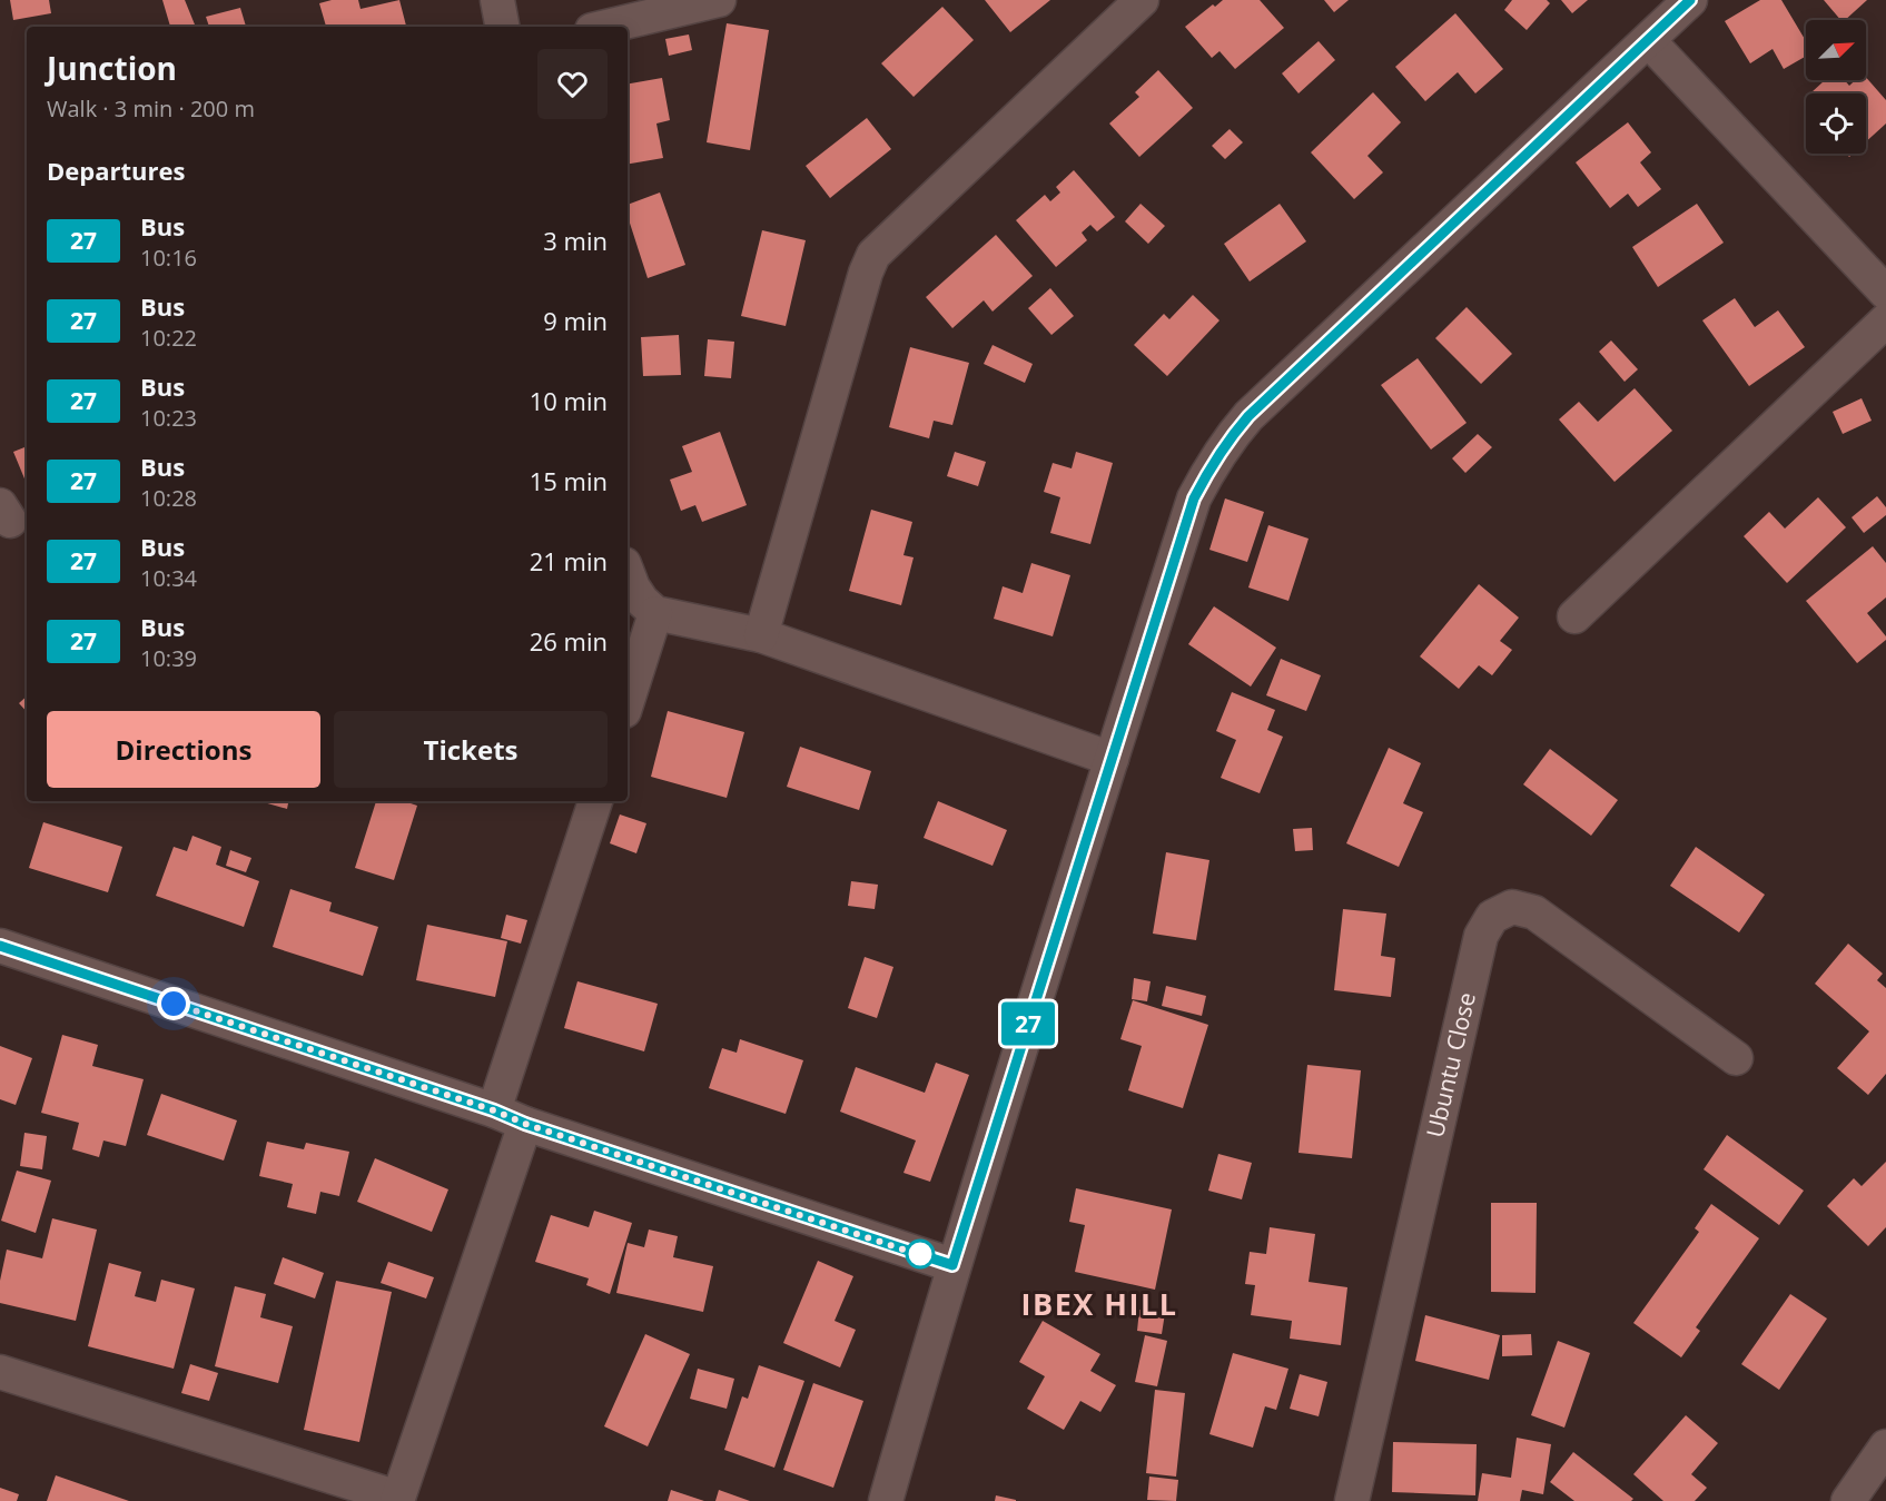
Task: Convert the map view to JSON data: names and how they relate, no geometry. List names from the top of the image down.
{
  "streets": {
    "street": ["Ubuntu Close"]
  },
  "districts": ["IBEX HILL"],
  "lines": ["bus line 27"],
  "north": "top right",
  "page": {
    "on_map": "27",
    "heading": [
      ["Junction", "Walk · 3 min · 200 m"],
      "Departures"
    ],
    "list": [
      {
        "mark": "27",
        "name": "Bus",
        "note": "10:16",
        "value": "3 min"
      },
      {
        "mark": "27",
        "name": "Bus",
        "note": "10:22",
        "value": "9 min"
      },
      {
        "mark": "27",
        "name": "Bus",
        "note": "10:23",
        "value": "10 min"
      },
      {
        "mark": "27",
        "name": "Bus",
        "note": "10:28",
        "value": "15 min"
      },
      {
        "mark": "27",
        "name": "Bus",
        "note": "10:34",
        "value": "21 min"
      },
      {
        "mark": "27",
        "name": "Bus",
        "note": "10:39",
        "value": "26 min"
      }
    ],
    "buttons": ["Directions", "Tickets"]
  }
}
